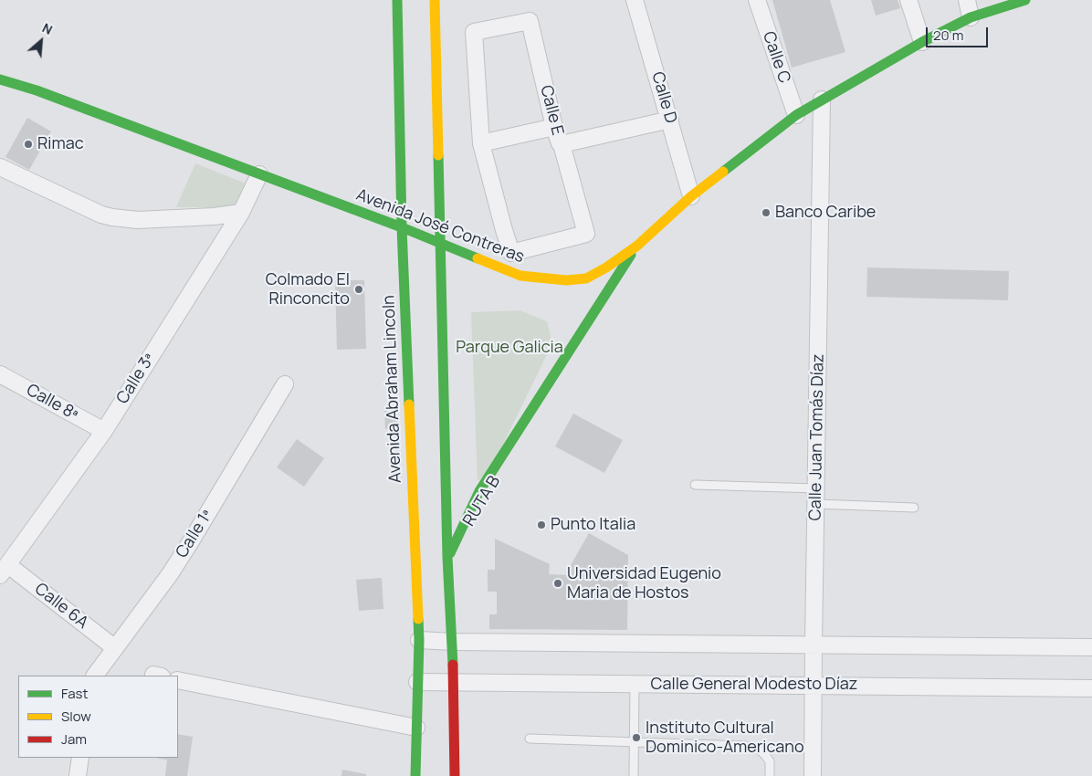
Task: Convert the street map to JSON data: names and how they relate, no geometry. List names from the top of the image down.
{
  "streets": {
    "main road": ["Avenida José Contreras", "Avenida Abraham Lincoln"],
    "street": [
      "Calle C",
      "Calle D",
      "Calle E",
      "Calle 3ª",
      "Calle 8ª",
      "Calle Juan Tomás Díaz",
      "Calle 1ª",
      "Calle 6A",
      "Calle General Modesto Díaz"
    ]
  },
  "crossings": [
    ["Calle C", "Avenida José Contreras"],
    ["Calle D", "Calle E"],
    ["Calle D", "Avenida José Contreras"],
    ["Avenida José Contreras", "Calle 3ª"],
    ["Avenida José Contreras", "Avenida Abraham Lincoln"],
    ["Avenida José Contreras", "Calle Juan Tomás Díaz"],
    ["Calle 3ª", "Calle 8ª"],
    ["Calle 3ª", "Calle 6A"],
    ["Avenida Abraham Lincoln", "Calle General Modesto Díaz"],
    ["Calle Juan Tomás Díaz", "Calle General Modesto Díaz"],
    ["Calle 1ª", "Calle 6A"]
  ],
  "parks": ["Parque Galicia"],
  "places": [
    "Rimac",
    "Banco Caribe",
    "Colmado El Rinconcito",
    "Punto Italia",
    "Universidad Eugenio Maria de Hostos",
    "Instituto Cultural Dominico-Americano"
  ],
  "legend": ["Fast", "Slow", "Jam"],
  "scale_bar": "20 m",
  "north": "top right"
}
